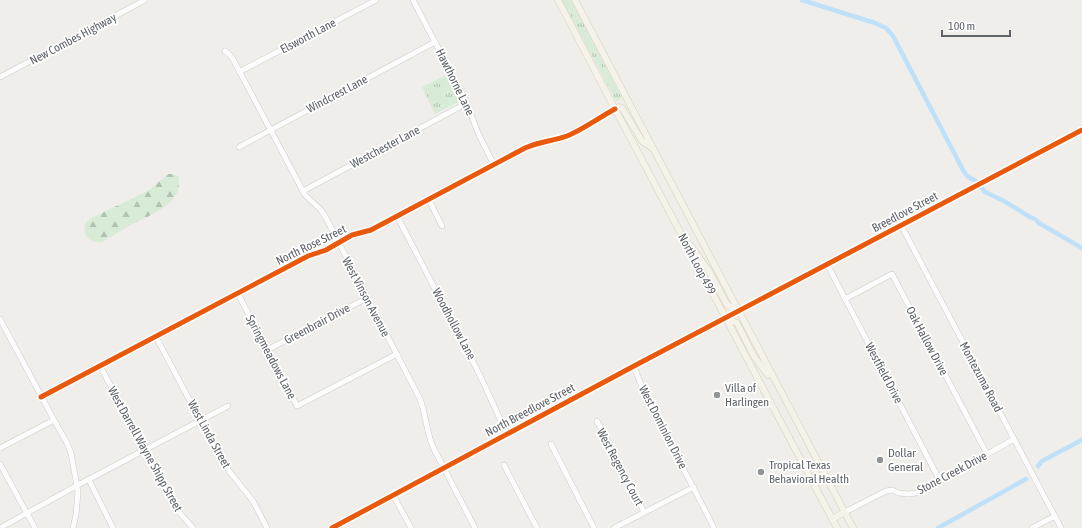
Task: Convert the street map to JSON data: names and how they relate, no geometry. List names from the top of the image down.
{
  "streets": {
    "main road": ["North Loop 499"],
    "street": [
      "Elsworth Lane",
      "New Combes Highway",
      "Hawthorne Lane",
      "Windcrest Lane",
      "Westchester Lane",
      "Breedlove Street",
      "North Rose Street",
      "West Vinson Avenue",
      "Greenbrair Drive",
      "Woodhollow Lane",
      "Oak Hallow Drive",
      "Springmeadows Lane",
      "Westfield Drive",
      "Montezuma Road",
      "North Breedlove Street",
      "West Dominion Drive",
      "West Linda Street",
      "West Darrell Wayne Shipp Street",
      "West Regency Court",
      "Stone Creek Drive"
    ]
  },
  "crossings": [
    ["Elsworth Lane", "West Vinson Avenue"],
    ["Hawthorne Lane", "Windcrest Lane"],
    ["Hawthorne Lane", "Westchester Lane"],
    ["Hawthorne Lane", "North Rose Street"],
    ["Windcrest Lane", "West Vinson Avenue"],
    ["Westchester Lane", "West Vinson Avenue"],
    ["Breedlove Street", "North Loop 499"],
    ["Breedlove Street", "Westfield Drive"],
    ["Breedlove Street", "Montezuma Road"],
    ["Breedlove Street", "North Breedlove Street"],
    ["North Rose Street", "North Loop 499"],
    ["North Rose Street", "West Vinson Avenue"],
    ["North Rose Street", "Woodhollow Lane"],
    ["North Rose Street", "Springmeadows Lane"],
    ["North Rose Street", "West Linda Street"],
    ["North Rose Street", "West Darrell Wayne Shipp Street"],
    ["North Loop 499", "North Breedlove Street"],
    ["North Loop 499", "Stone Creek Drive"],
    ["West Vinson Avenue", "Greenbrair Drive"],
    ["West Vinson Avenue", "Springmeadows Lane"],
    ["West Vinson Avenue", "North Breedlove Street"],
    ["Greenbrair Drive", "Springmeadows Lane"],
    ["Woodhollow Lane", "North Breedlove Street"],
    ["Oak Hallow Drive", "Westfield Drive"],
    ["Oak Hallow Drive", "Stone Creek Drive"],
    ["Westfield Drive", "Stone Creek Drive"],
    ["Montezuma Road", "Stone Creek Drive"],
    ["North Breedlove Street", "West Dominion Drive"]
  ],
  "places": ["Villa of Harlingen", "Dollar General", "Tropical Texas Behavioral Health"],
  "scale_bar": "100 m"
}
